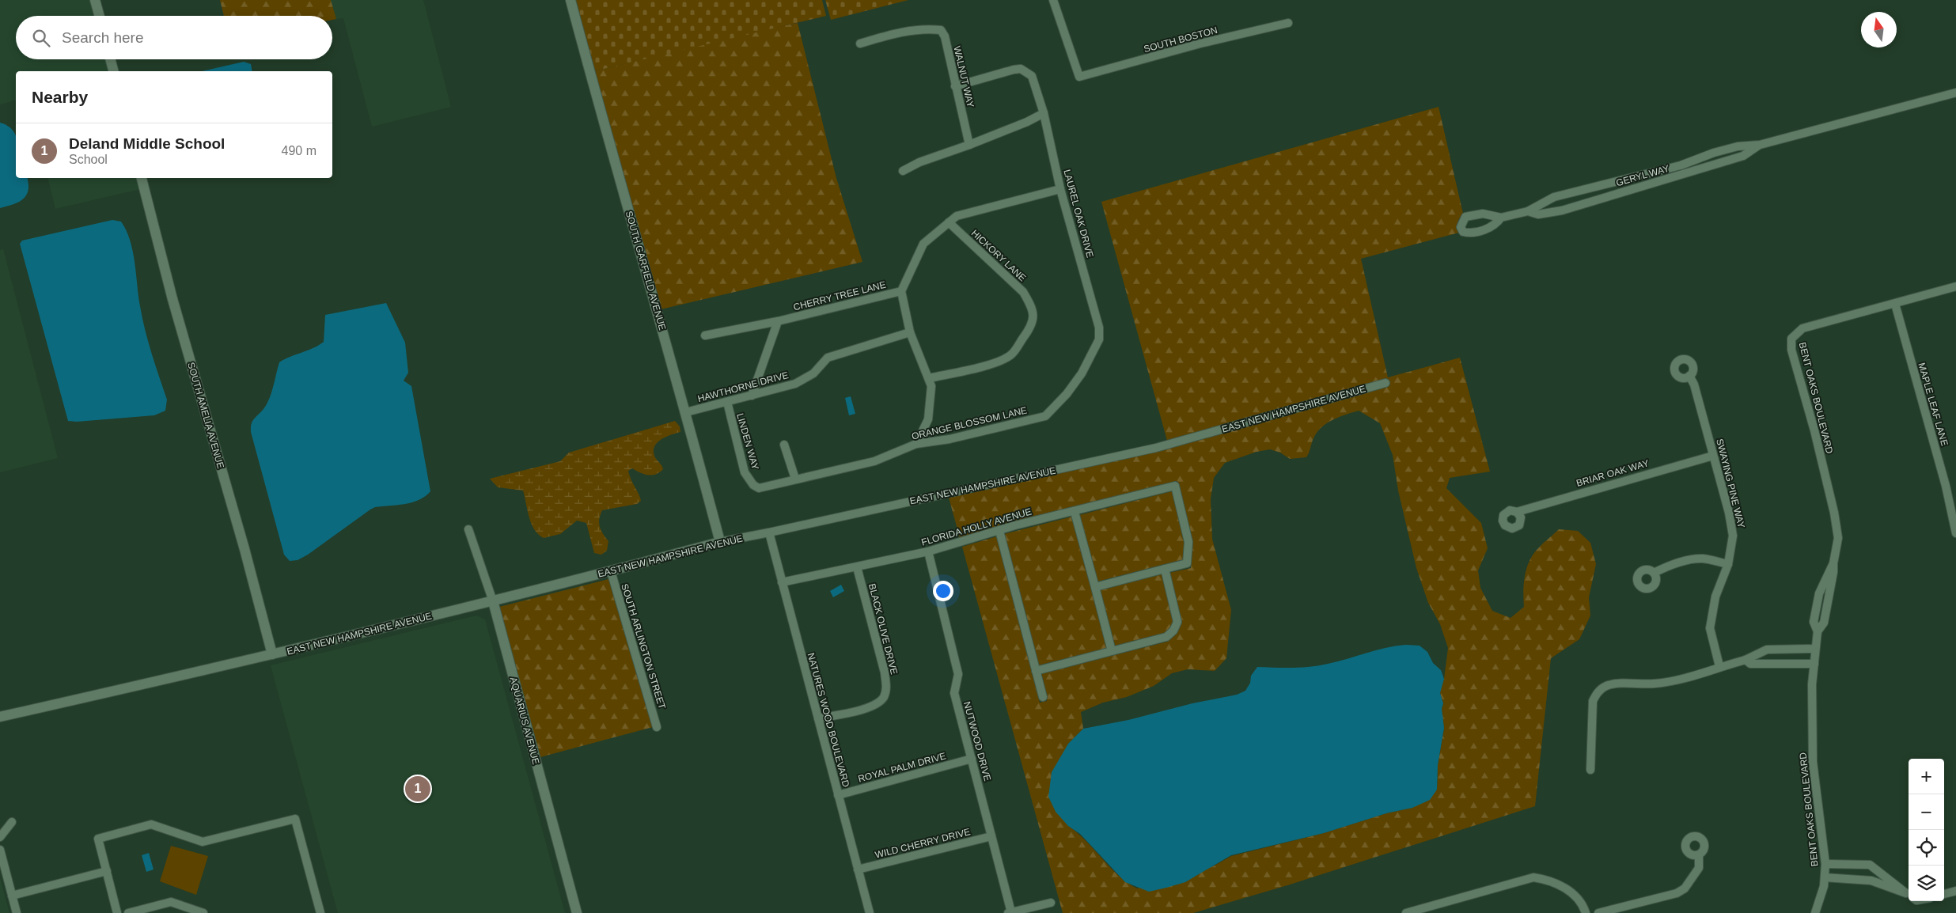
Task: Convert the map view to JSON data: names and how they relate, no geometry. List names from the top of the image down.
{
  "streets": {
    "street": [
      "SOUTH BOSTON",
      "WALNUT WAY",
      "GERYL WAY",
      "LAUREL OAK DRIVE",
      "HICKORY LANE",
      "SOUTH GARFIELD AVENUE",
      "CHERRY TREE LANE",
      "HAWTHORNE DRIVE",
      "BENT OAKS BOULEVARD",
      "MAPLE LEAF LANE",
      "EAST NEW HAMPSHIRE AVENUE",
      "SOUTH AMELIA AVENUE",
      "ORANGE BLOSSOM LANE",
      "LINDEN WAY",
      "BRIAR OAK WAY",
      "SWAYING PINE WAY",
      "FLORIDA HOLLY AVENUE",
      "BLACK OLIVE DRIVE",
      "SOUTH ARLINGTON STREET",
      "NATURES WOOD BOULEVARD",
      "AQUARIUS AVENUE",
      "NUTWOOD DRIVE",
      "ROYAL PALM DRIVE",
      "WILD CHERRY DRIVE"
    ]
  },
  "crossings": [
    ["WALNUT WAY", "LAUREL OAK DRIVE"],
    ["LAUREL OAK DRIVE", "CHERRY TREE LANE"],
    ["LAUREL OAK DRIVE", "ORANGE BLOSSOM LANE"],
    ["HICKORY LANE", "CHERRY TREE LANE"],
    ["HICKORY LANE", "HAWTHORNE DRIVE"],
    ["SOUTH GARFIELD AVENUE", "HAWTHORNE DRIVE"],
    ["SOUTH GARFIELD AVENUE", "EAST NEW HAMPSHIRE AVENUE"],
    ["CHERRY TREE LANE", "HAWTHORNE DRIVE"],
    ["HAWTHORNE DRIVE", "LINDEN WAY"],
    ["BENT OAKS BOULEVARD", "MAPLE LEAF LANE"],
    ["EAST NEW HAMPSHIRE AVENUE", "SOUTH AMELIA AVENUE"],
    ["EAST NEW HAMPSHIRE AVENUE", "SOUTH ARLINGTON STREET"],
    ["EAST NEW HAMPSHIRE AVENUE", "NATURES WOOD BOULEVARD"],
    ["EAST NEW HAMPSHIRE AVENUE", "AQUARIUS AVENUE"],
    ["ORANGE BLOSSOM LANE", "LINDEN WAY"],
    ["BRIAR OAK WAY", "SWAYING PINE WAY"],
    ["FLORIDA HOLLY AVENUE", "BLACK OLIVE DRIVE"],
    ["FLORIDA HOLLY AVENUE", "NATURES WOOD BOULEVARD"],
    ["FLORIDA HOLLY AVENUE", "NUTWOOD DRIVE"],
    ["BLACK OLIVE DRIVE", "NATURES WOOD BOULEVARD"],
    ["NATURES WOOD BOULEVARD", "ROYAL PALM DRIVE"],
    ["NATURES WOOD BOULEVARD", "WILD CHERRY DRIVE"],
    ["NUTWOOD DRIVE", "ROYAL PALM DRIVE"],
    ["NUTWOOD DRIVE", "WILD CHERRY DRIVE"]
  ],
  "north": "top",
  "page": {
    "search": "Search here",
    "heading": "Nearby",
    "list": [
      {
        "mark": "1",
        "name": "Deland Middle School",
        "note": "School",
        "value": "490 m"
      }
    ],
    "map_buttons": ["+", "−"],
    "pins": "1"
  }
}
